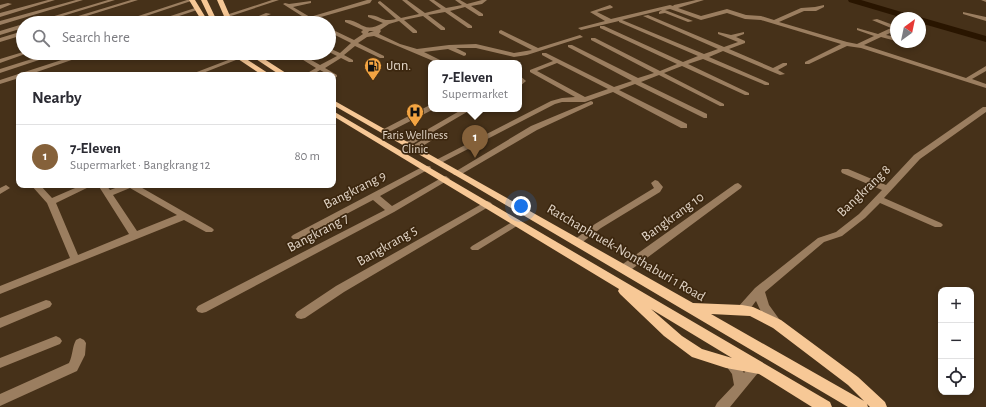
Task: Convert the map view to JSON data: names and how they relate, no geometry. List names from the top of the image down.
{
  "streets": {
    "main road": ["Ratchaphruek-Nonthaburi 1 Road"],
    "street": [
      "Bangkrang 9",
      "Bangkrang 8",
      "Bangkrang 10",
      "Bangkrang 7",
      "Bangkrang 5"
    ]
  },
  "crossings": [
    ["Bangkrang 9", "Ratchaphruek-Nonthaburi 1 Road"],
    ["Bangkrang 10", "Ratchaphruek-Nonthaburi 1 Road"],
    ["Bangkrang 7", "Ratchaphruek-Nonthaburi 1 Road"],
    ["Bangkrang 5", "Ratchaphruek-Nonthaburi 1 Road"]
  ],
  "places": {
    "fuel station": ["ปตท."],
    "hospital": ["Faris Wellness Clinic"]
  },
  "north": "top right",
  "page": {
    "search": "Search here",
    "popup": ["7-Eleven", "Supermarket"],
    "heading": "Nearby",
    "list": [
      {
        "mark": "1",
        "name": "7-Eleven",
        "note": "Supermarket · Bangkrang 12",
        "value": "80 m"
      }
    ],
    "pins": "1",
    "map_buttons": ["+", "−"]
  }
}
